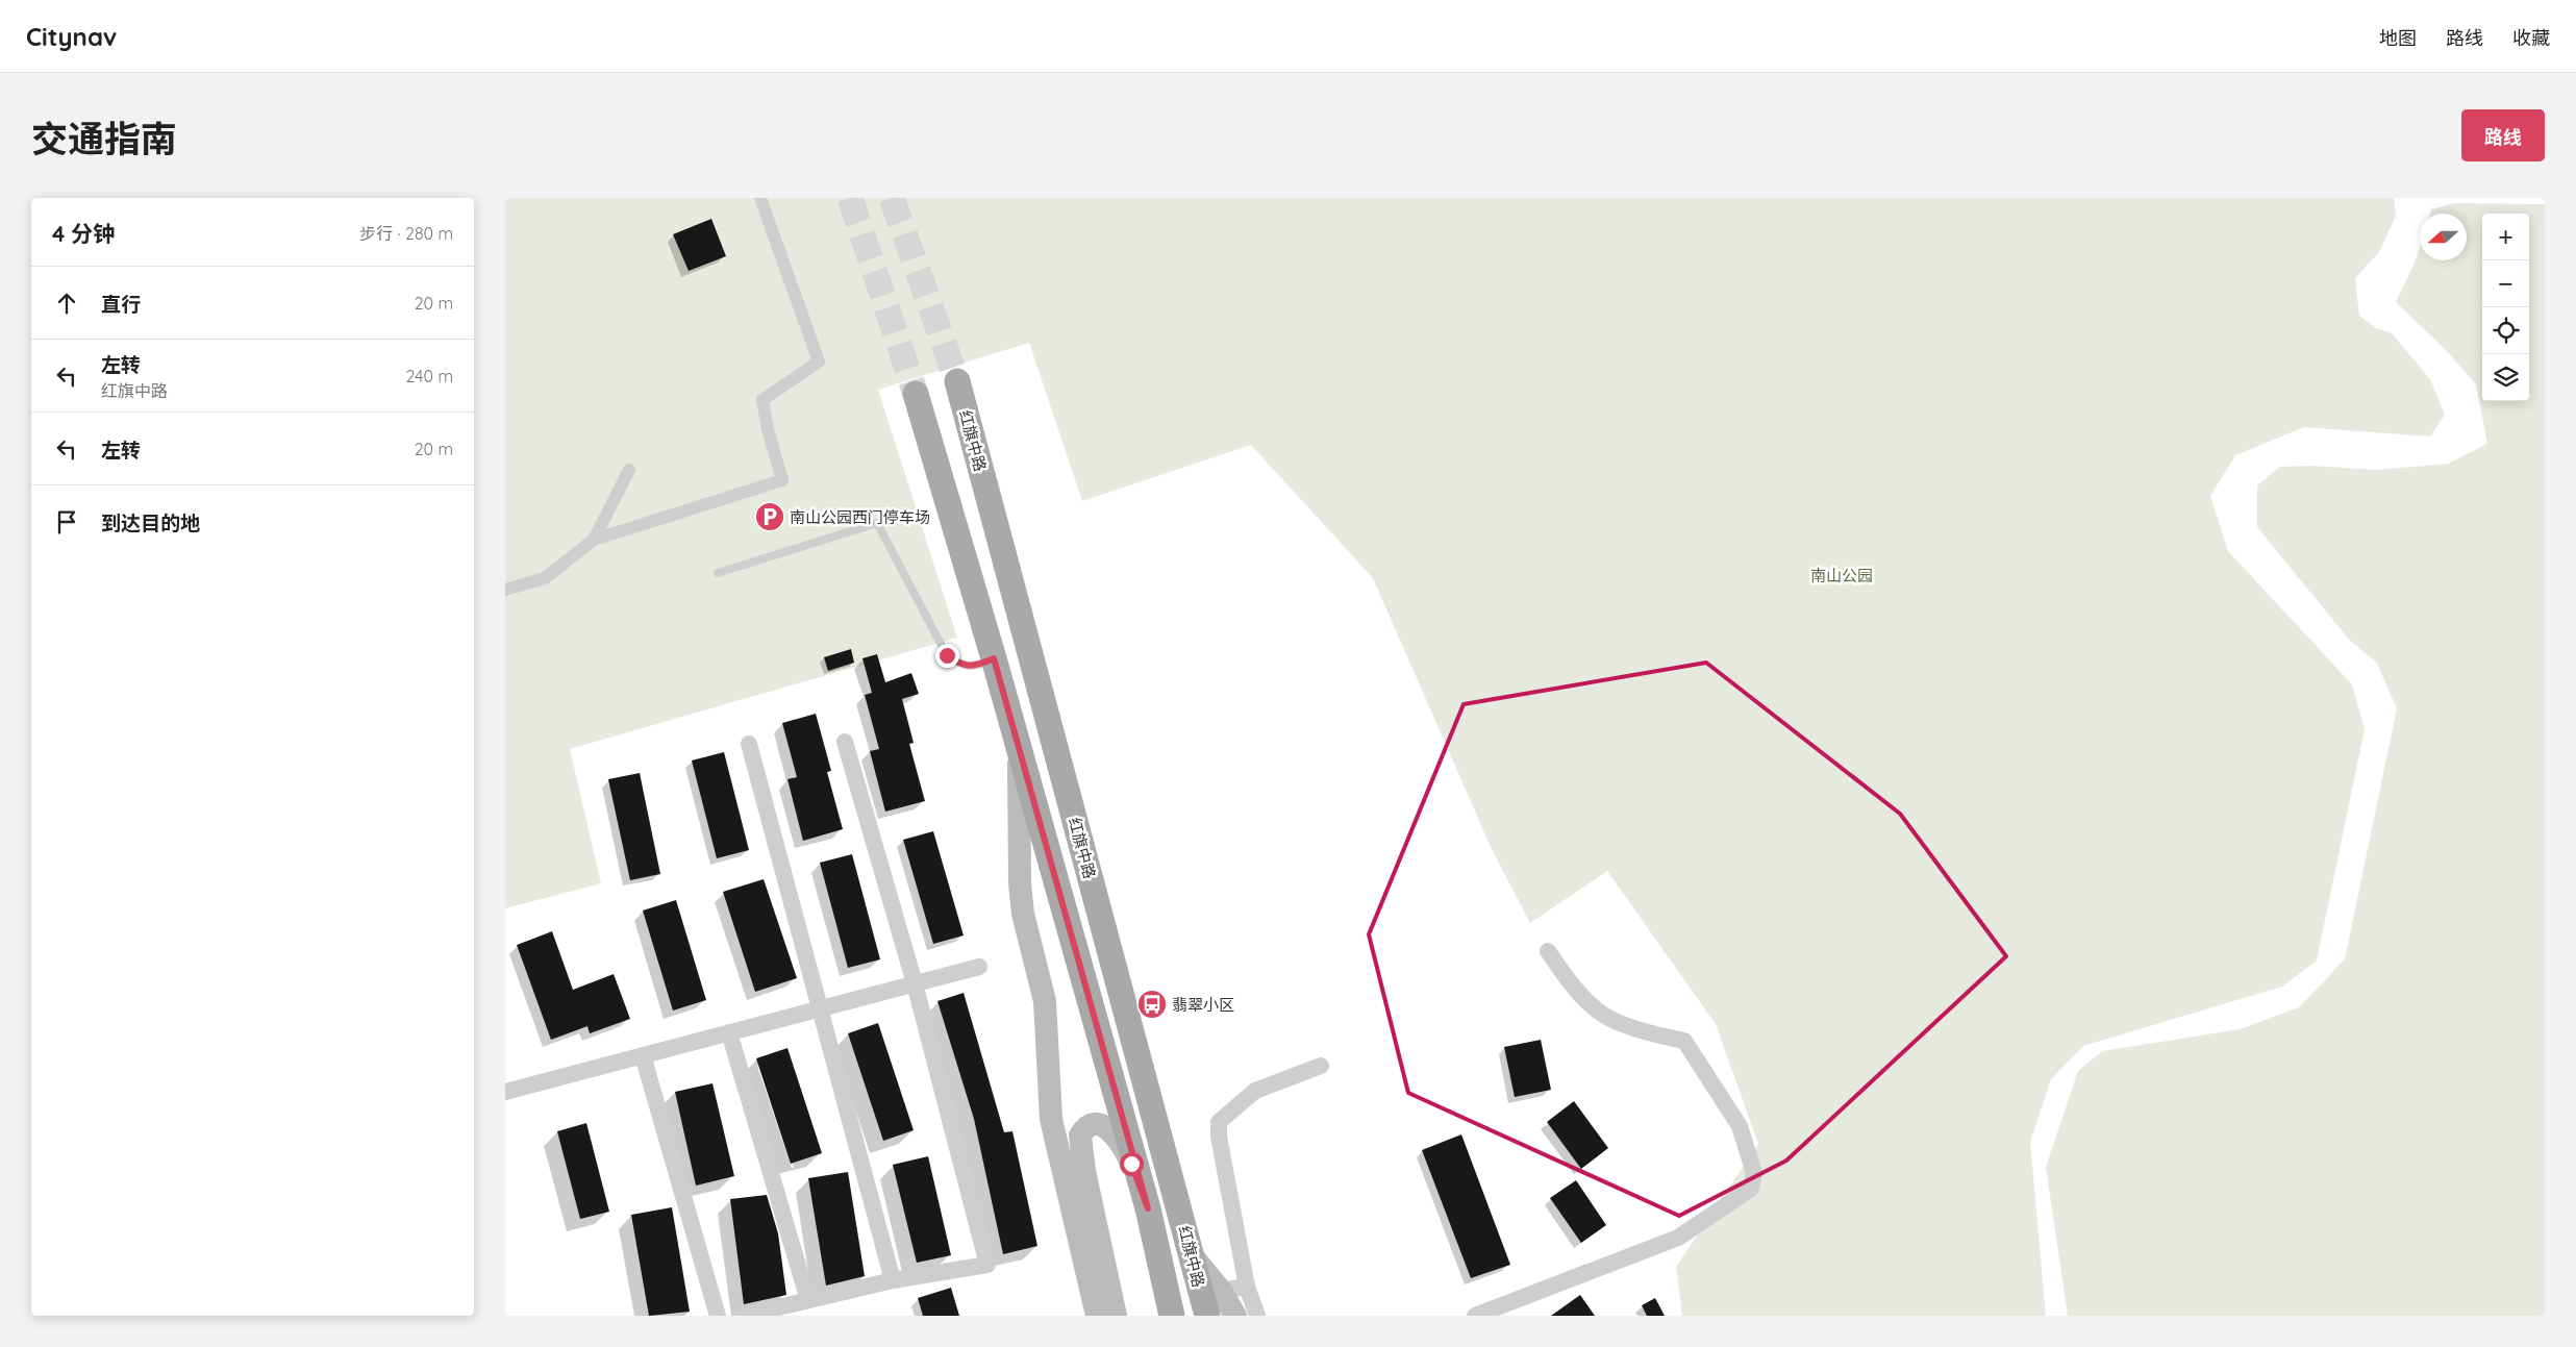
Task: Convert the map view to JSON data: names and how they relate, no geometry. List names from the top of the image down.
{
  "streets": {
    "main road": ["红旗中路"]
  },
  "parks": ["南山公园"],
  "places": {
    "parking": ["南山公园西门停车场"],
    "bus stop": ["翡翠小区"]
  },
  "north": "left",
  "page": {
    "header": "Citynav",
    "nav": ["地图", "路线", "收藏"],
    "title": "交通指南",
    "buttons": "路线",
    "heading": ["4 分钟", "步行 · 280 m"],
    "map_buttons": ["+", "−"],
    "list": [
      ["直行", "20 m"],
      ["左转", "红旗中路", "240 m"],
      ["左转", "20 m"],
      "到达目的地"
    ]
  }
}
